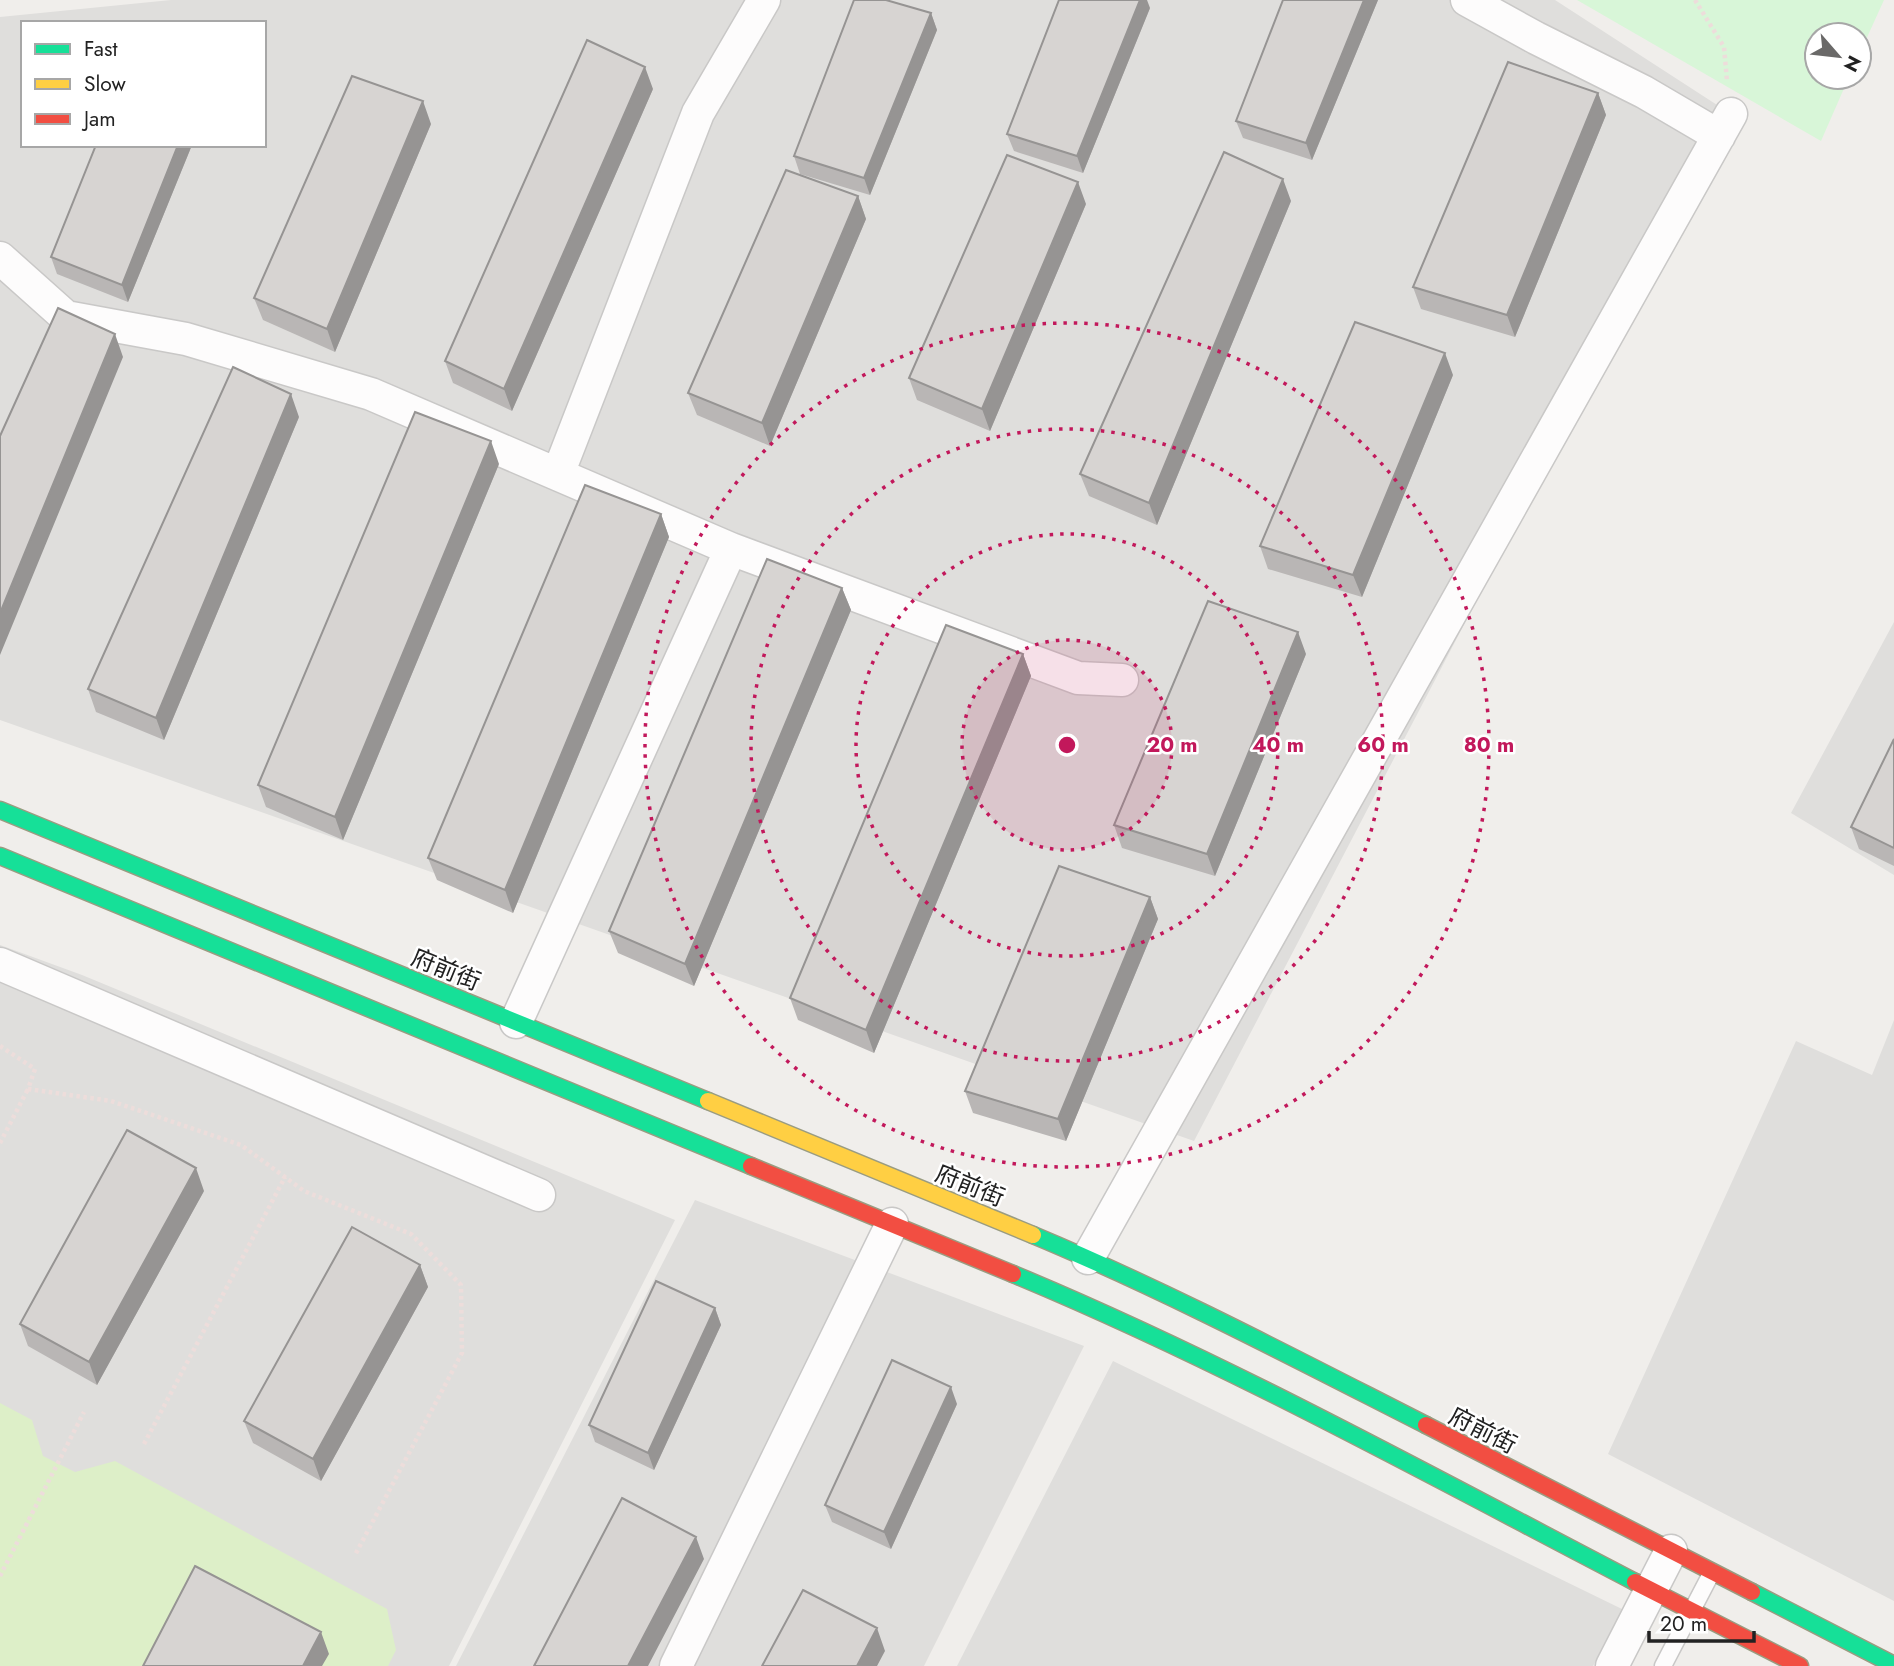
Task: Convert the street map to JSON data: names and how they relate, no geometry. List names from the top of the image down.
{
  "streets": {
    "street": ["府前街"]
  },
  "legend": ["Fast", "Slow", "Jam"],
  "scale_bar": "20 m",
  "north": "bottom right",
  "rings": [
    "20 m",
    "40 m",
    "60 m",
    "80 m"
  ]
}
